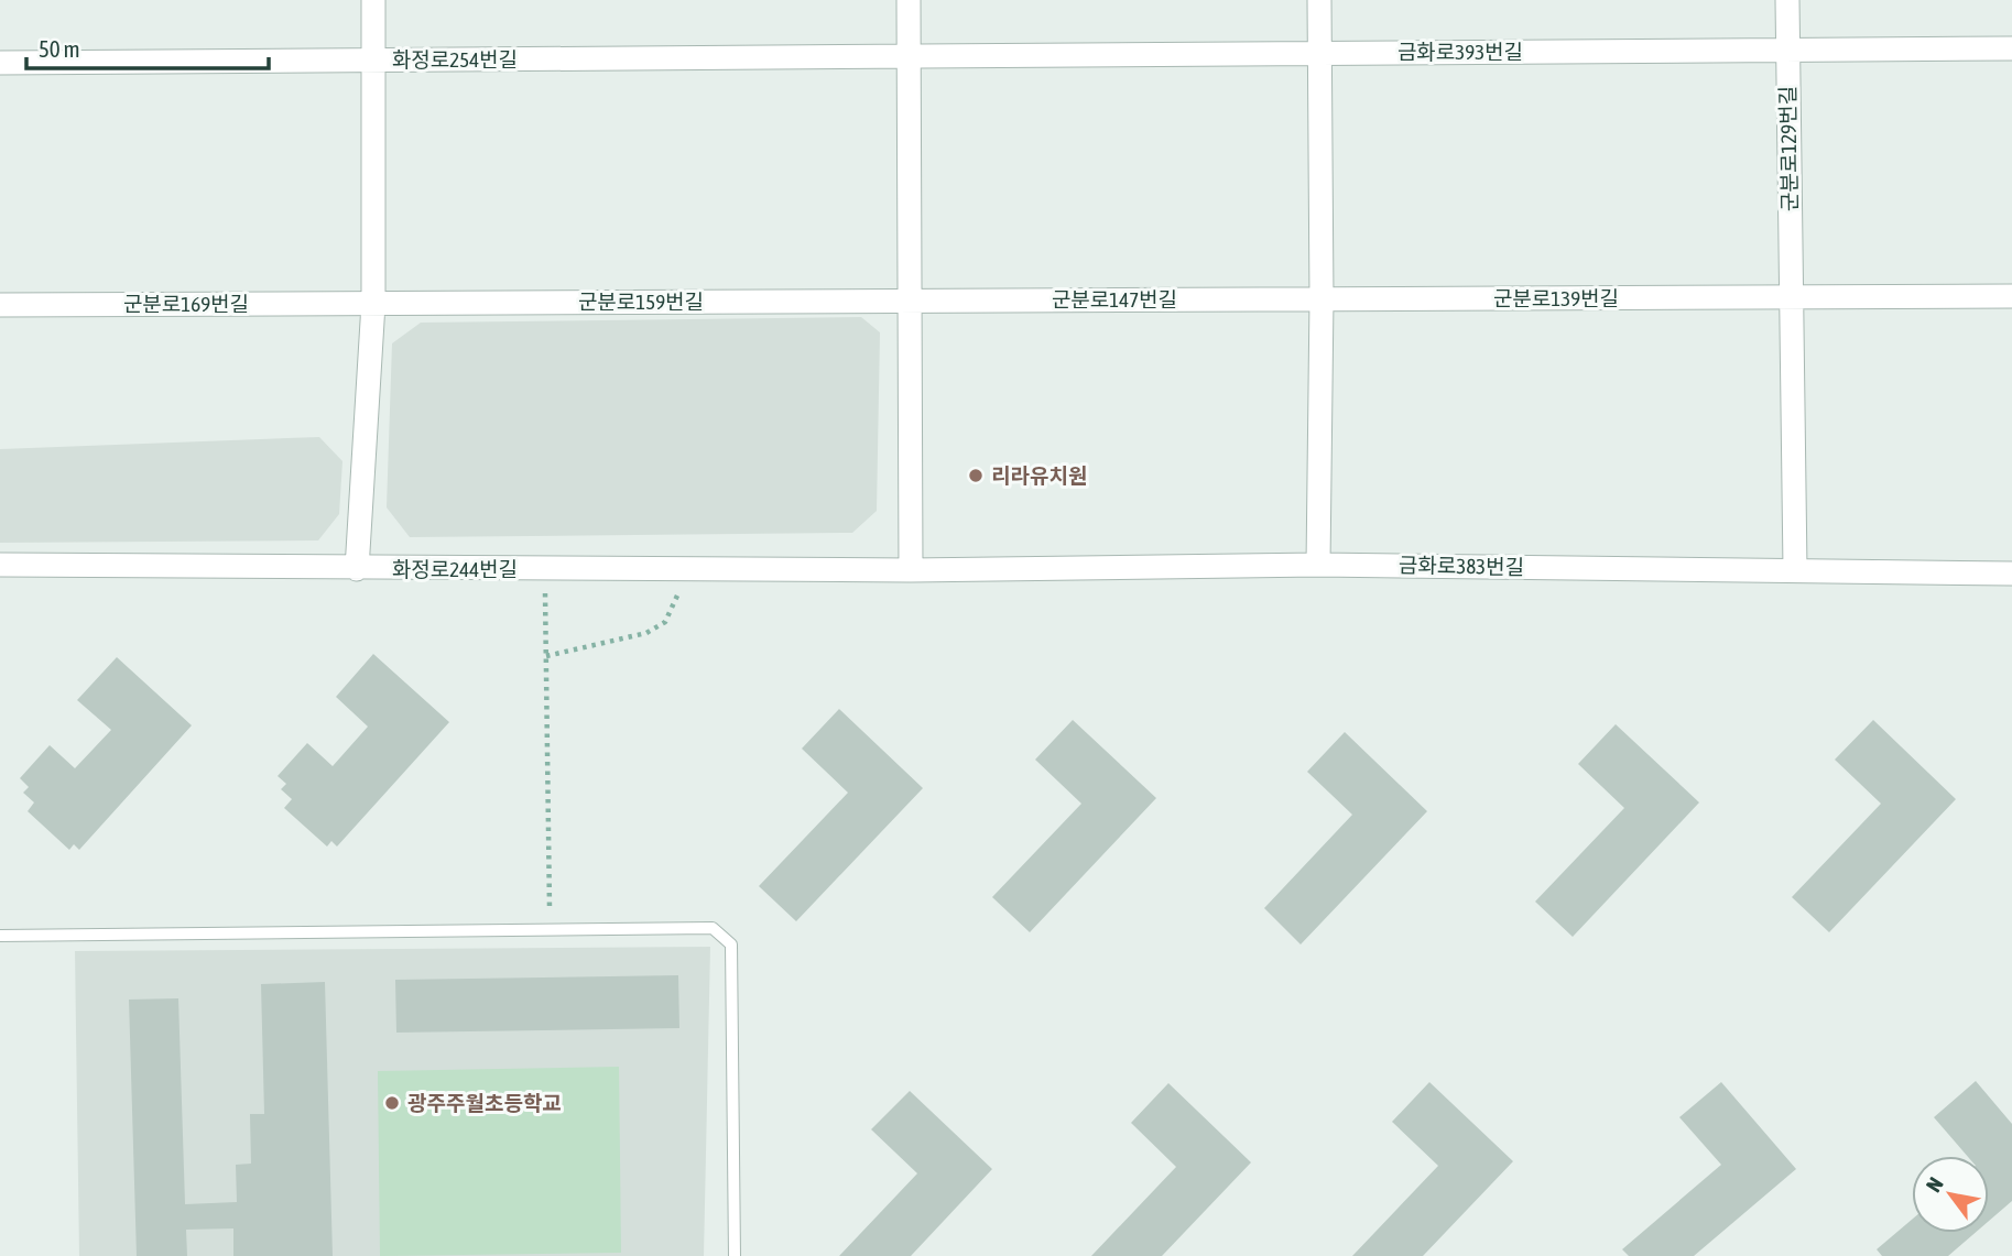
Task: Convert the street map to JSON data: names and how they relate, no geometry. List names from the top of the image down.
{
  "streets": {
    "street": [
      "금화로393번길",
      "화정로254번길",
      "군분로129번길",
      "군분로139번길",
      "군분로147번길",
      "군분로159번길",
      "군분로169번길",
      "금화로383번길",
      "화정로244번길"
    ]
  },
  "crossings": [
    ["금화로393번길", "화정로254번길"],
    ["금화로393번길", "군분로129번길"],
    ["군분로129번길", "군분로139번길"],
    ["군분로129번길", "금화로383번길"],
    ["군분로139번길", "군분로147번길"],
    ["군분로147번길", "군분로159번길"],
    ["군분로159번길", "군분로169번길"],
    ["금화로383번길", "화정로244번길"]
  ],
  "places": ["리라유치원", "광주주월초등학교"],
  "scale_bar": "50 m",
  "north": "top left"
}
